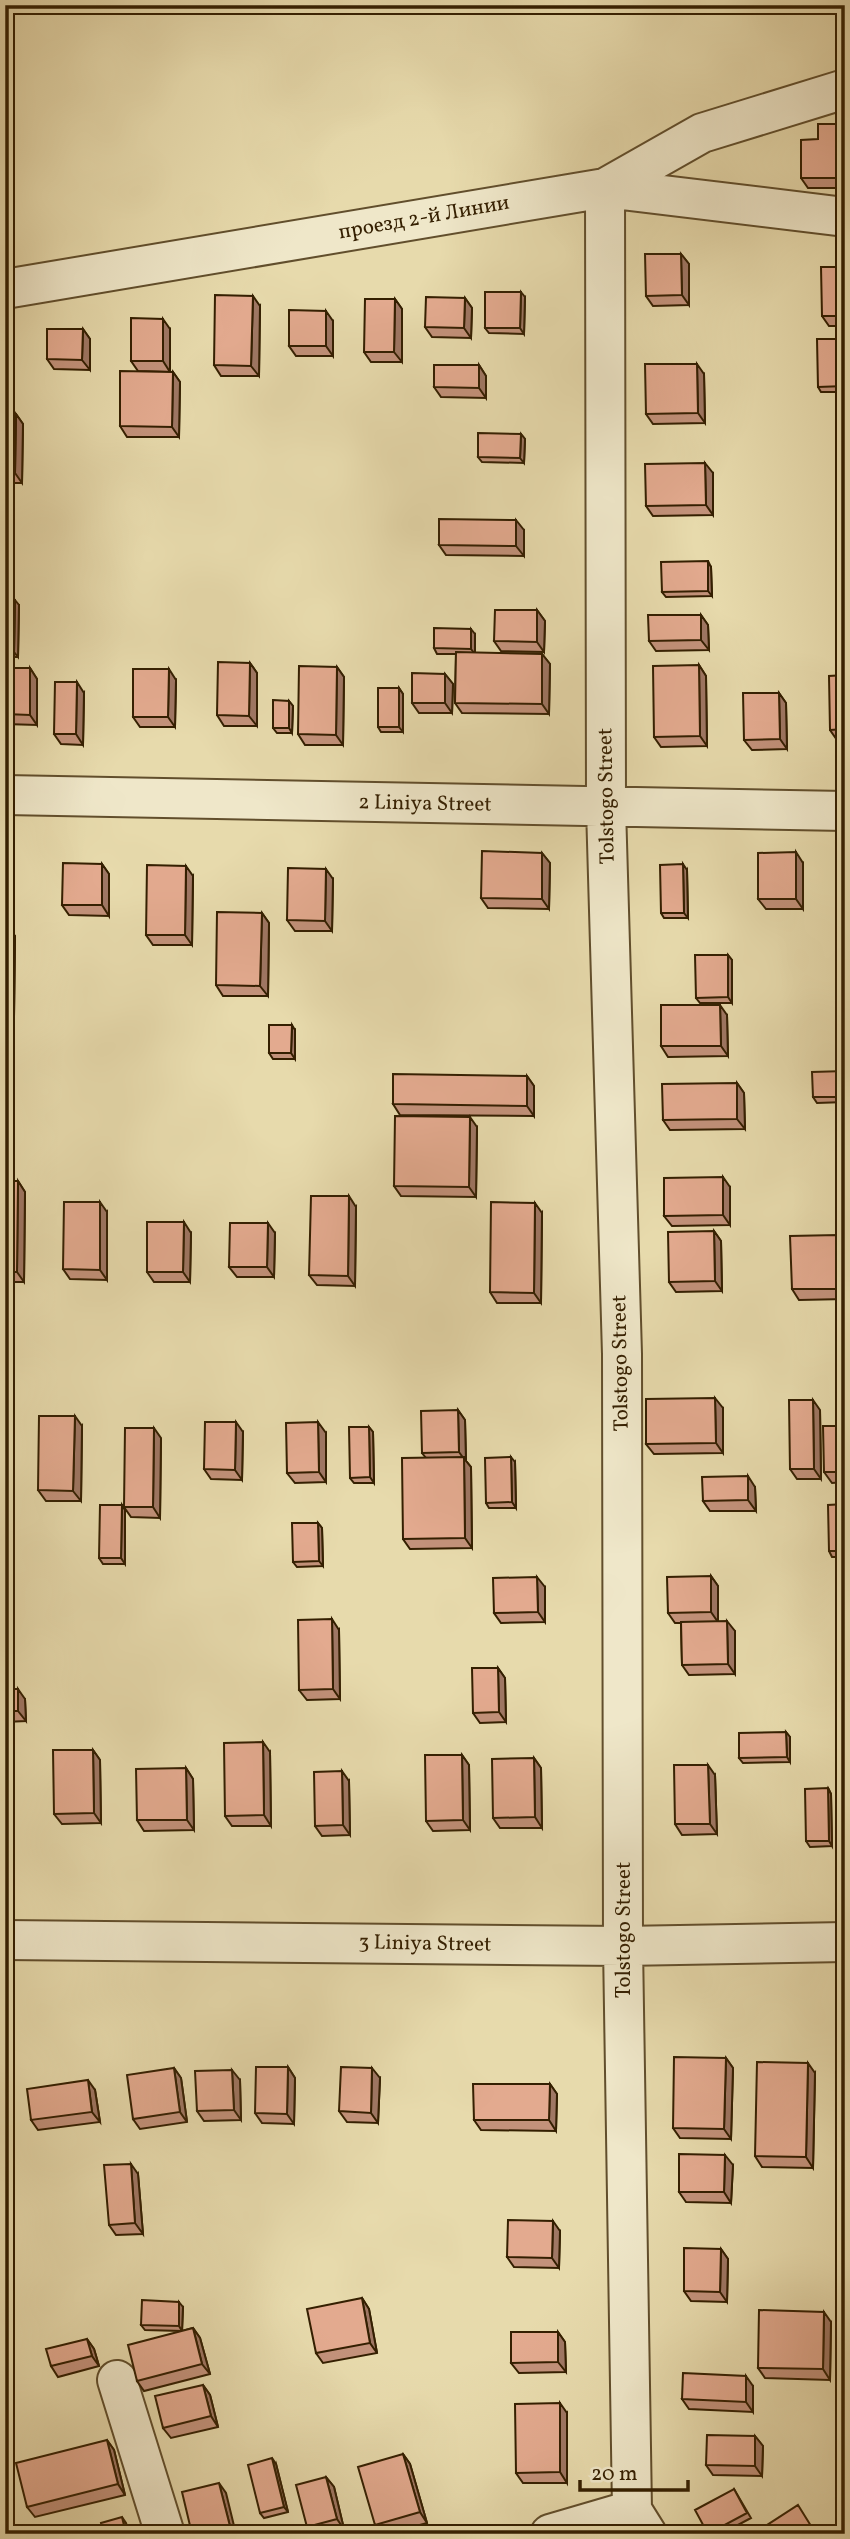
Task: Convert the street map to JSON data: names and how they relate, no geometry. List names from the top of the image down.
{
  "streets": {
    "street": [
      "проезд 2-й Линии",
      "Tolstogo Street",
      "2 Liniya Street",
      "3 Liniya Street"
    ]
  },
  "crossings": [
    ["проезд 2-й Линии", "Tolstogo Street"],
    ["Tolstogo Street", "2 Liniya Street"],
    ["Tolstogo Street", "3 Liniya Street"]
  ],
  "scale_bar": "20 m"
}
